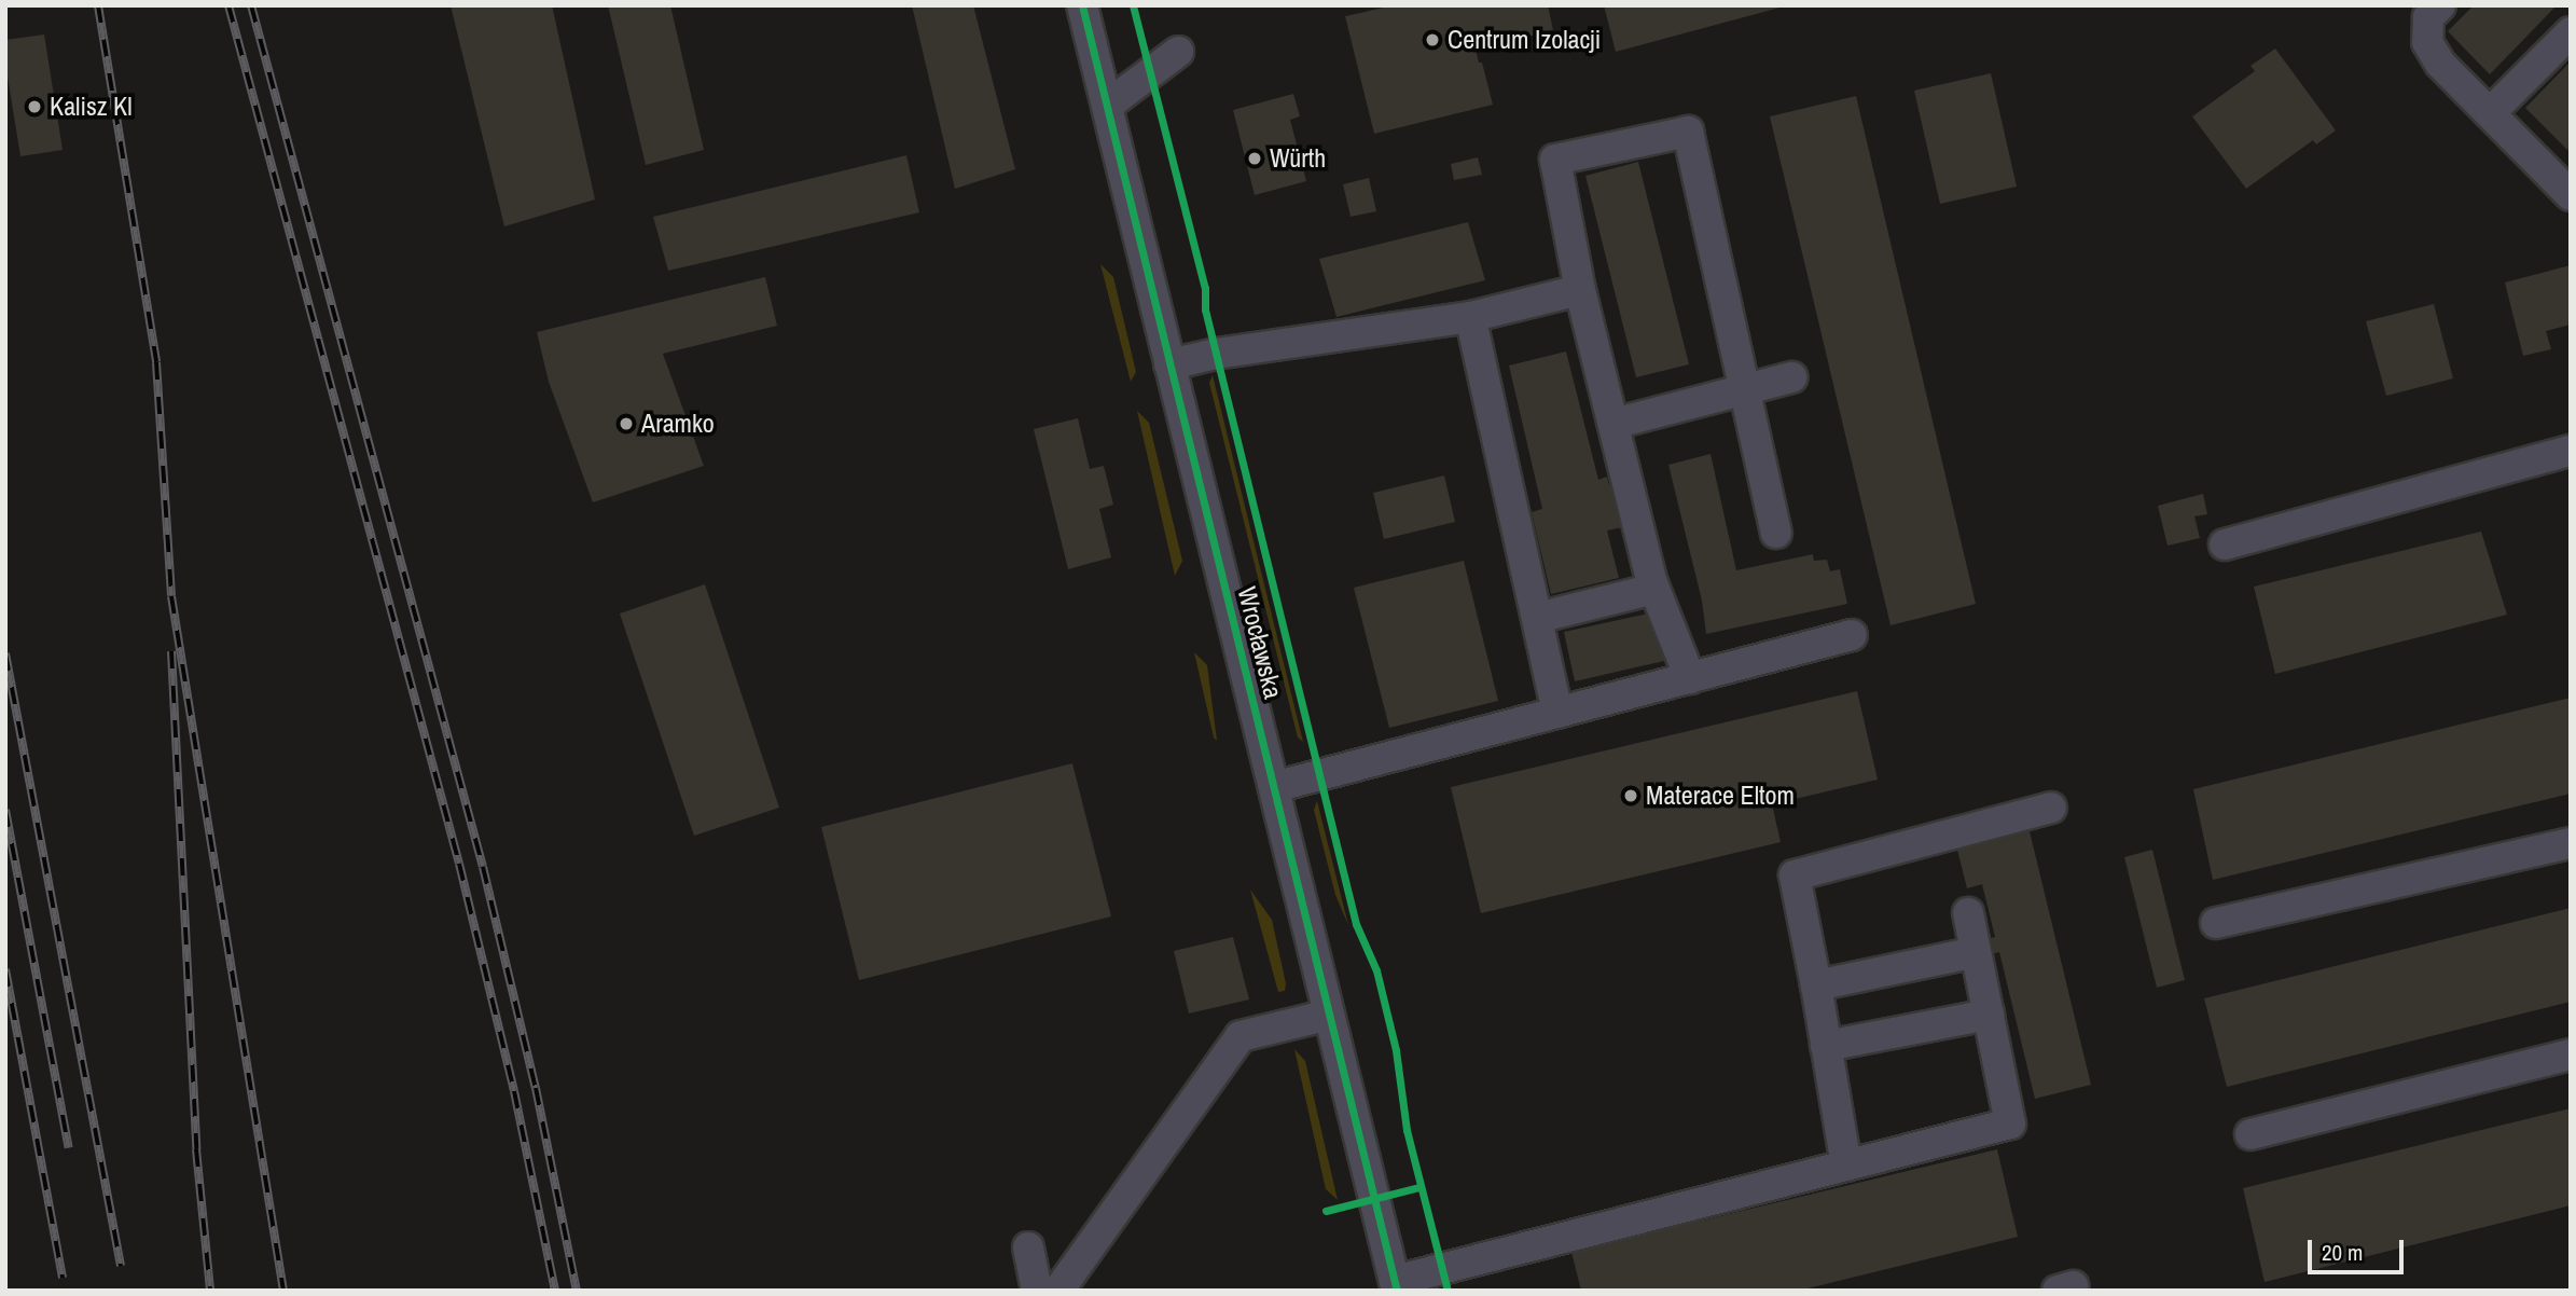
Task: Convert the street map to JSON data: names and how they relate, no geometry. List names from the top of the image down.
{
  "streets": {
    "street": ["Wrocławska"]
  },
  "places": [
    "Centrum Izolacji",
    "Kalisz Kl",
    "Würth",
    "Aramko",
    "Materace Eltom"
  ],
  "scale_bar": "20 m"
}
